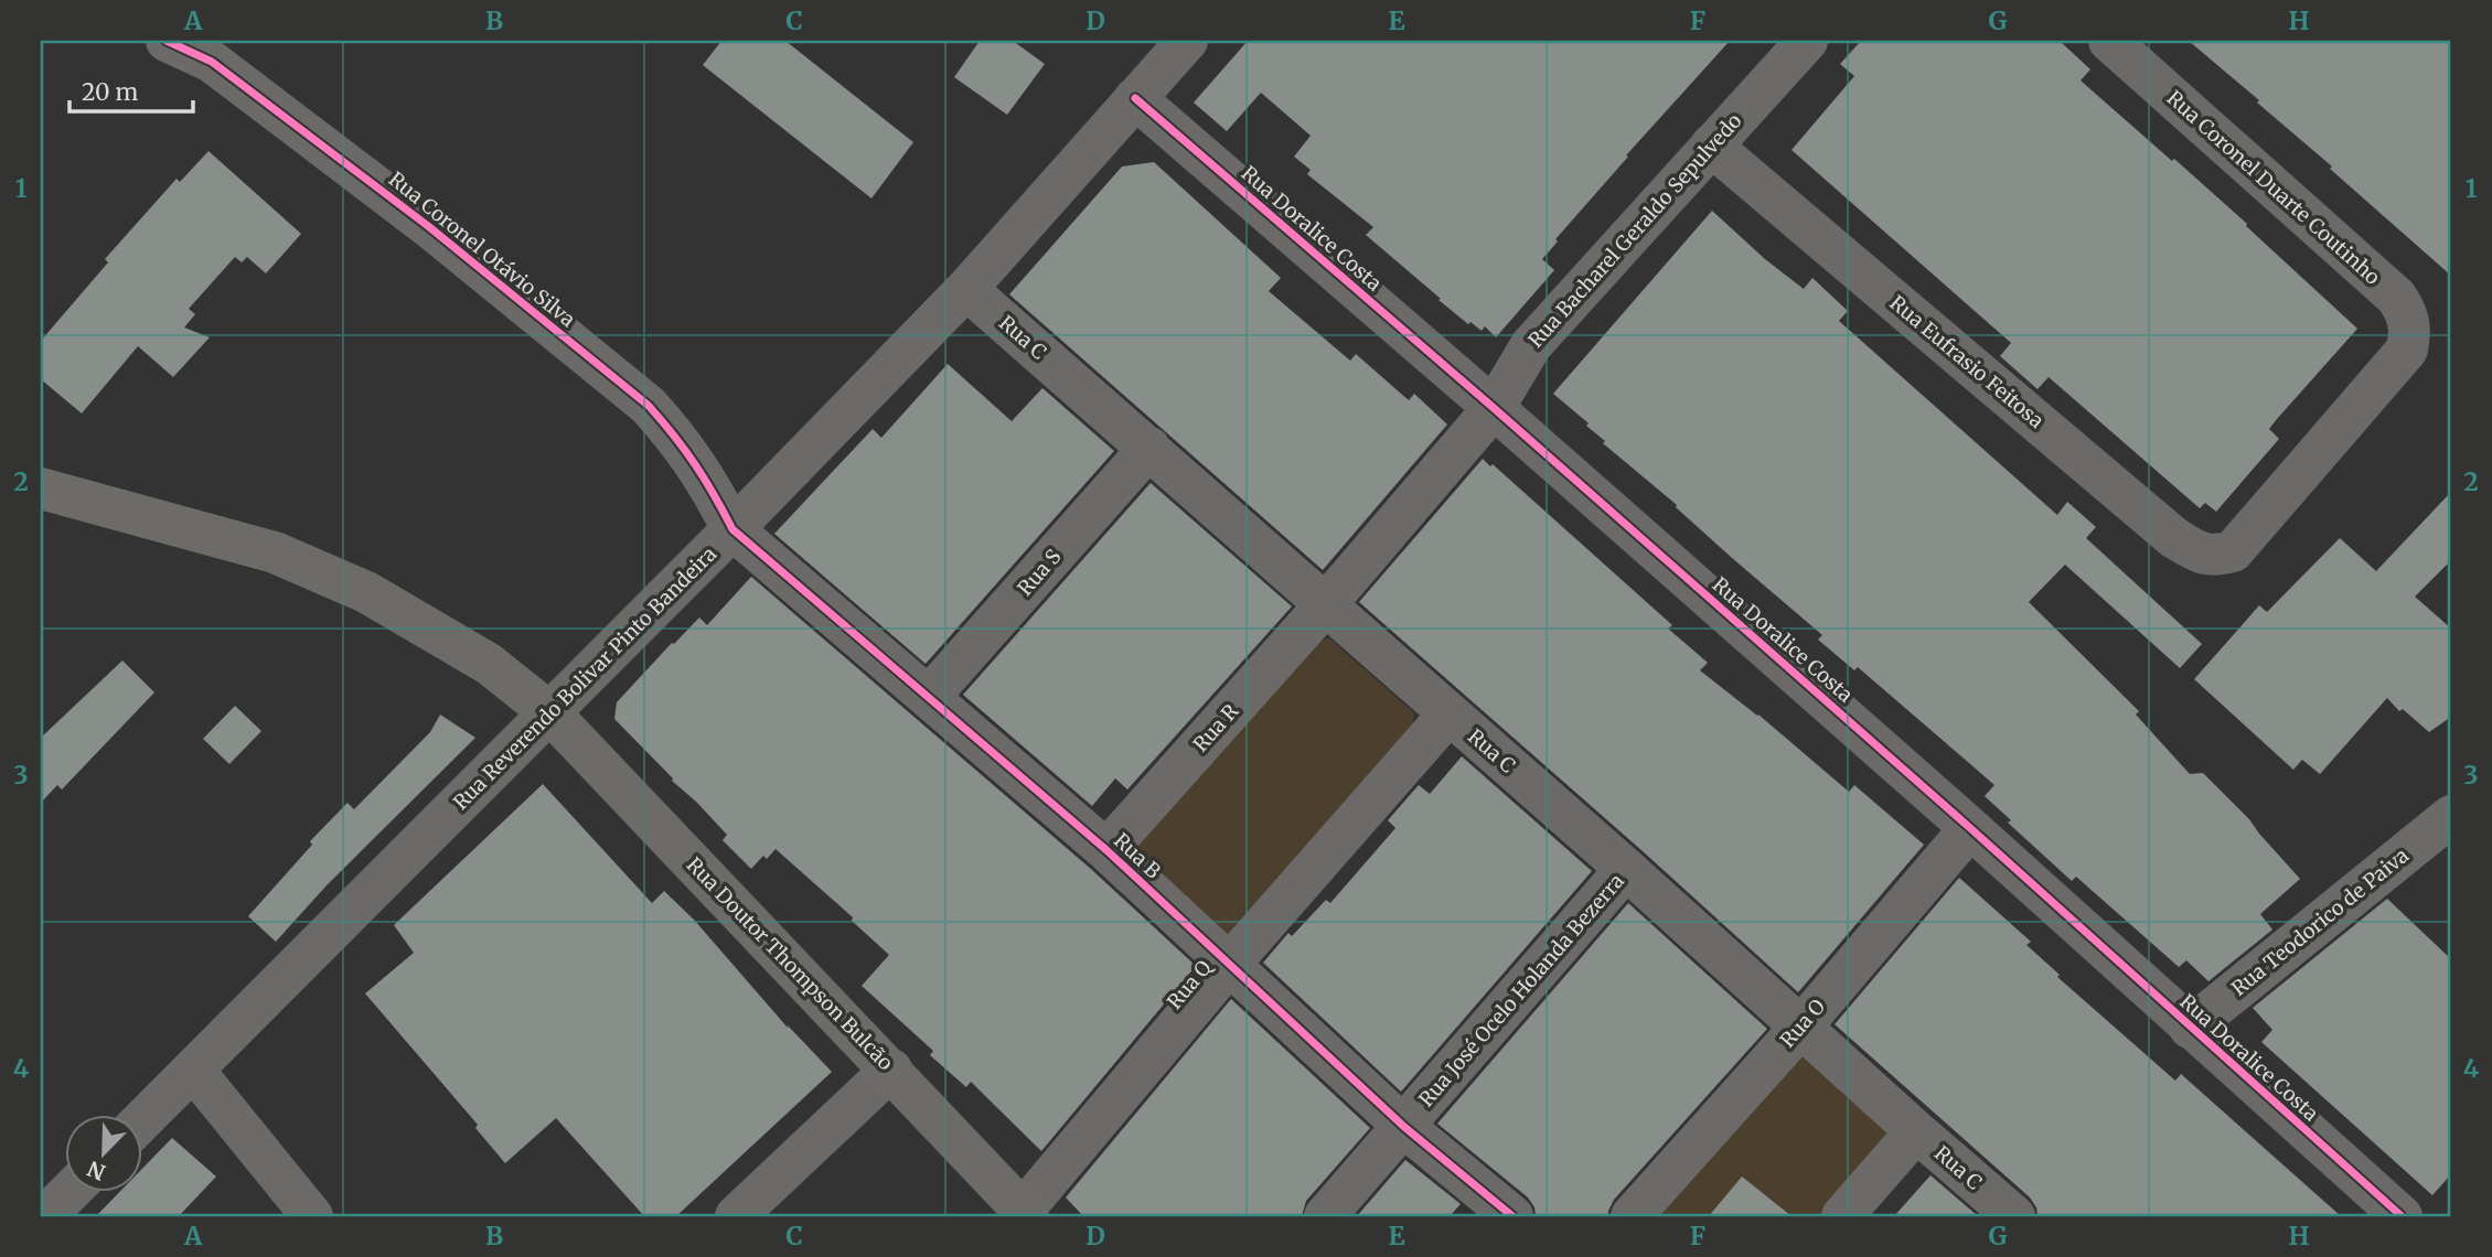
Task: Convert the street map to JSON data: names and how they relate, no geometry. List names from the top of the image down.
{
  "streets": {
    "main road": ["Rua Doutor Thompson Bulcão"],
    "street": [
      "Rua Coronel Duarte Coutinho",
      "Rua Doralice Costa",
      "Rua Bacharel Geraldo Sepulvedo",
      "Rua Coronel Otávio Silva",
      "Rua C",
      "Rua Eufrasio Feitosa",
      "Rua S",
      "Rua Reverendo Bolivar Pinto Bandeira",
      "Rua R",
      "Rua B",
      "Rua Teodorico de Paiva",
      "Rua Q",
      "Rua José Ocelo Holanda Bezerra",
      "Rua O"
    ]
  },
  "crossings": [
    ["Rua Coronel Duarte Coutinho", "Rua Eufrasio Feitosa"],
    ["Rua Doralice Costa", "Rua Bacharel Geraldo Sepulvedo"],
    ["Rua Doralice Costa", "Rua Reverendo Bolivar Pinto Bandeira"],
    ["Rua Doralice Costa", "Rua Teodorico de Paiva"],
    ["Rua Doralice Costa", "Rua O"],
    ["Rua Bacharel Geraldo Sepulvedo", "Rua C"],
    ["Rua Bacharel Geraldo Sepulvedo", "Rua Eufrasio Feitosa"],
    ["Rua Bacharel Geraldo Sepulvedo", "Rua R"],
    ["Rua Coronel Otávio Silva", "Rua Reverendo Bolivar Pinto Bandeira"],
    ["Rua Coronel Otávio Silva", "Rua B"],
    ["Rua C", "Rua S"],
    ["Rua C", "Rua Reverendo Bolivar Pinto Bandeira"],
    ["Rua C", "Rua R"],
    ["Rua C", "Rua Q"],
    ["Rua C", "Rua José Ocelo Holanda Bezerra"],
    ["Rua C", "Rua O"],
    ["Rua S", "Rua B"],
    ["Rua Reverendo Bolivar Pinto Bandeira", "Rua B"],
    ["Rua Reverendo Bolivar Pinto Bandeira", "Rua Doutor Thompson Bulcão"],
    ["Rua R", "Rua B"],
    ["Rua B", "Rua Q"],
    ["Rua B", "Rua José Ocelo Holanda Bezerra"],
    ["Rua Doutor Thompson Bulcão", "Rua Q"]
  ],
  "scale_bar": "20 m",
  "north": "bottom left",
  "grid": {
    "columns": [
      "A",
      "B",
      "C",
      "D",
      "E",
      "F",
      "G",
      "H"
    ],
    "rows": [
      "1",
      "2",
      "3",
      "4"
    ]
  }
}
